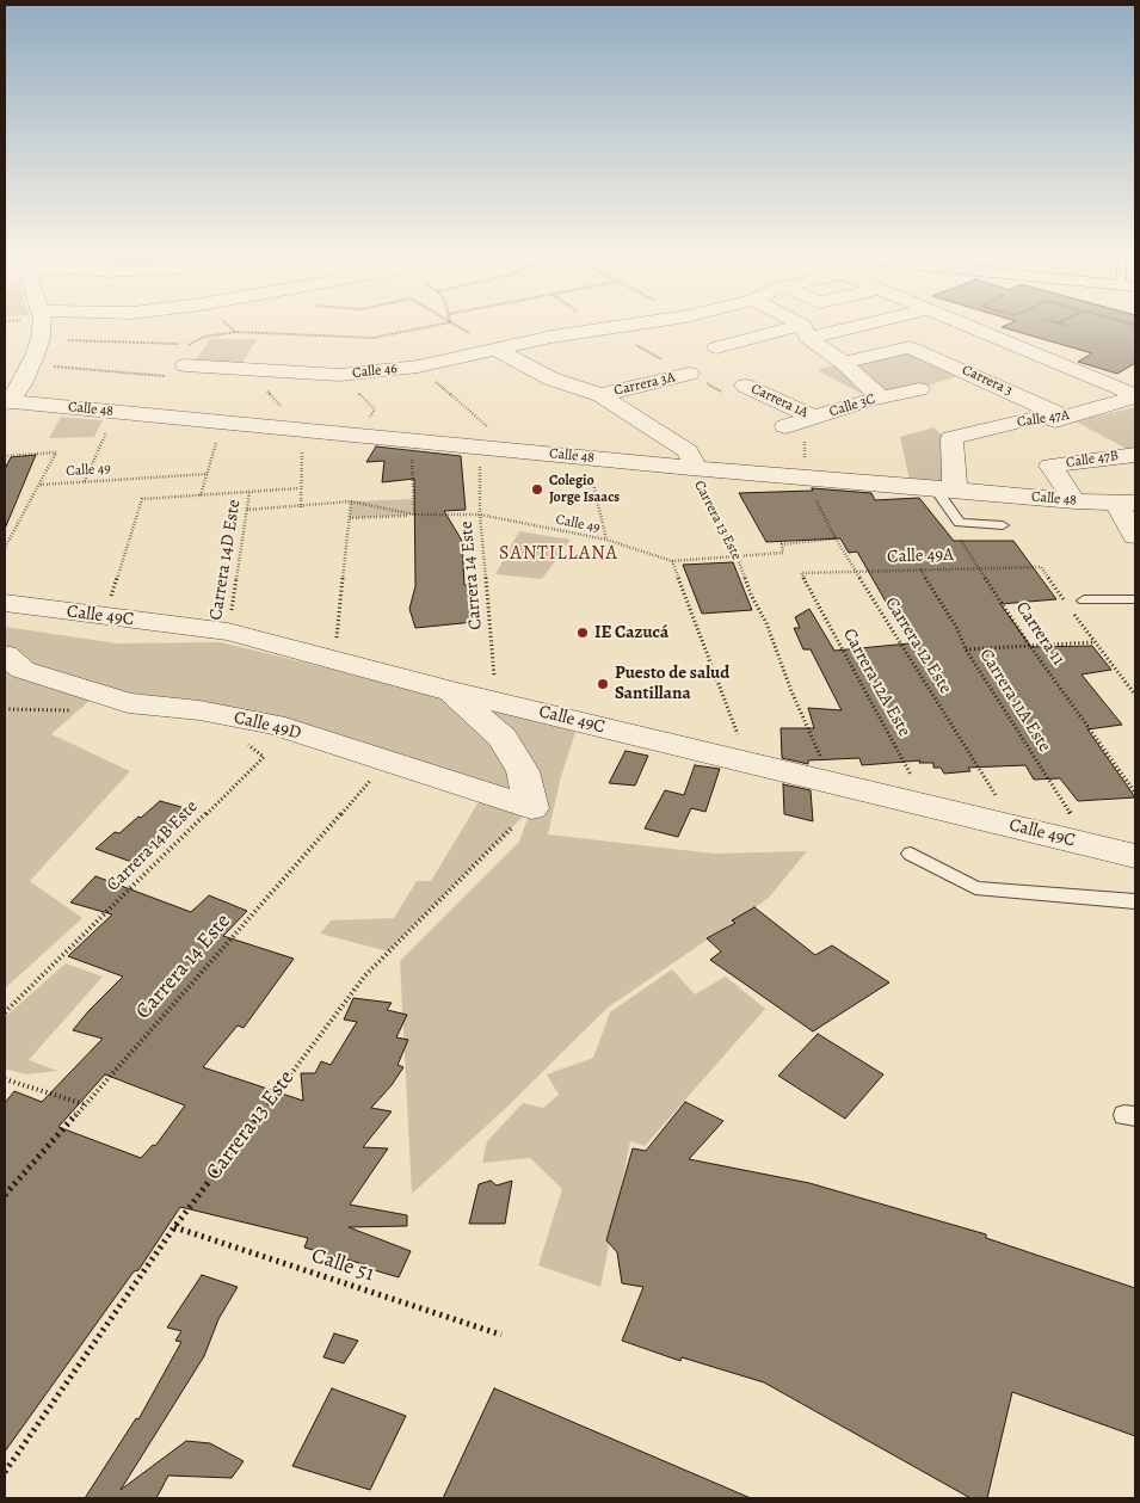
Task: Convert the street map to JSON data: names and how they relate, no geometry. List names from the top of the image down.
{
  "streets": {
    "street": [
      "Calle 46",
      "Carrera 3",
      "Carrera 3A",
      "Carrera 1A",
      "Calle 3C",
      "Calle 48",
      "Calle 47A",
      "Calle 47B",
      "Carrera 13 Este",
      "Calle 49C",
      "Calle 49D"
    ],
    "path": [
      "Calle 49",
      "Calle 49A",
      "Carrera 14D Este",
      "Carrera 14 Este",
      "Carrera 11",
      "Carrera 12 Este",
      "Carrera 12A Este",
      "Carrera 11A Este",
      "Carrera 14B Este",
      "Calle 51"
    ]
  },
  "crossings": [
    ["Calle 46", "Carrera 13 Este"],
    ["Carrera 3", "Calle 47A"],
    ["Carrera 3", "Calle 47B"],
    ["Carrera 3A", "Carrera 13 Este"],
    ["Carrera 1A", "Calle 3C"],
    ["Calle 48", "Calle 47A"],
    ["Calle 48", "Calle 47B"],
    ["Calle 48", "Carrera 13 Este"],
    ["Calle 48", "Carrera 14 Este"],
    ["Calle 48", "Carrera 12 Este"],
    ["Calle 49", "Carrera 13 Este"],
    ["Calle 49", "Carrera 14D Este"],
    ["Calle 49", "Carrera 14 Este"],
    ["Calle 49", "Carrera 12 Este"],
    ["Carrera 13 Este", "Calle 49C"],
    ["Carrera 13 Este", "Calle 49D"],
    ["Carrera 13 Este", "Calle 51"],
    ["Calle 49A", "Carrera 11"],
    ["Calle 49A", "Carrera 12 Este"],
    ["Calle 49A", "Carrera 12A Este"],
    ["Calle 49A", "Carrera 11A Este"],
    ["Carrera 14D Este", "Calle 49C"],
    ["Carrera 14 Este", "Calle 49C"],
    ["Carrera 14 Este", "Calle 49D"],
    ["Calle 49C", "Carrera 12 Este"],
    ["Calle 49C", "Carrera 12A Este"],
    ["Calle 49C", "Carrera 11A Este"]
  ],
  "districts": ["SANTILLANA"],
  "places": ["Colegio Jorge Isaacs", "IE Cazucá", "Puesto de salud Santillana"]
}
